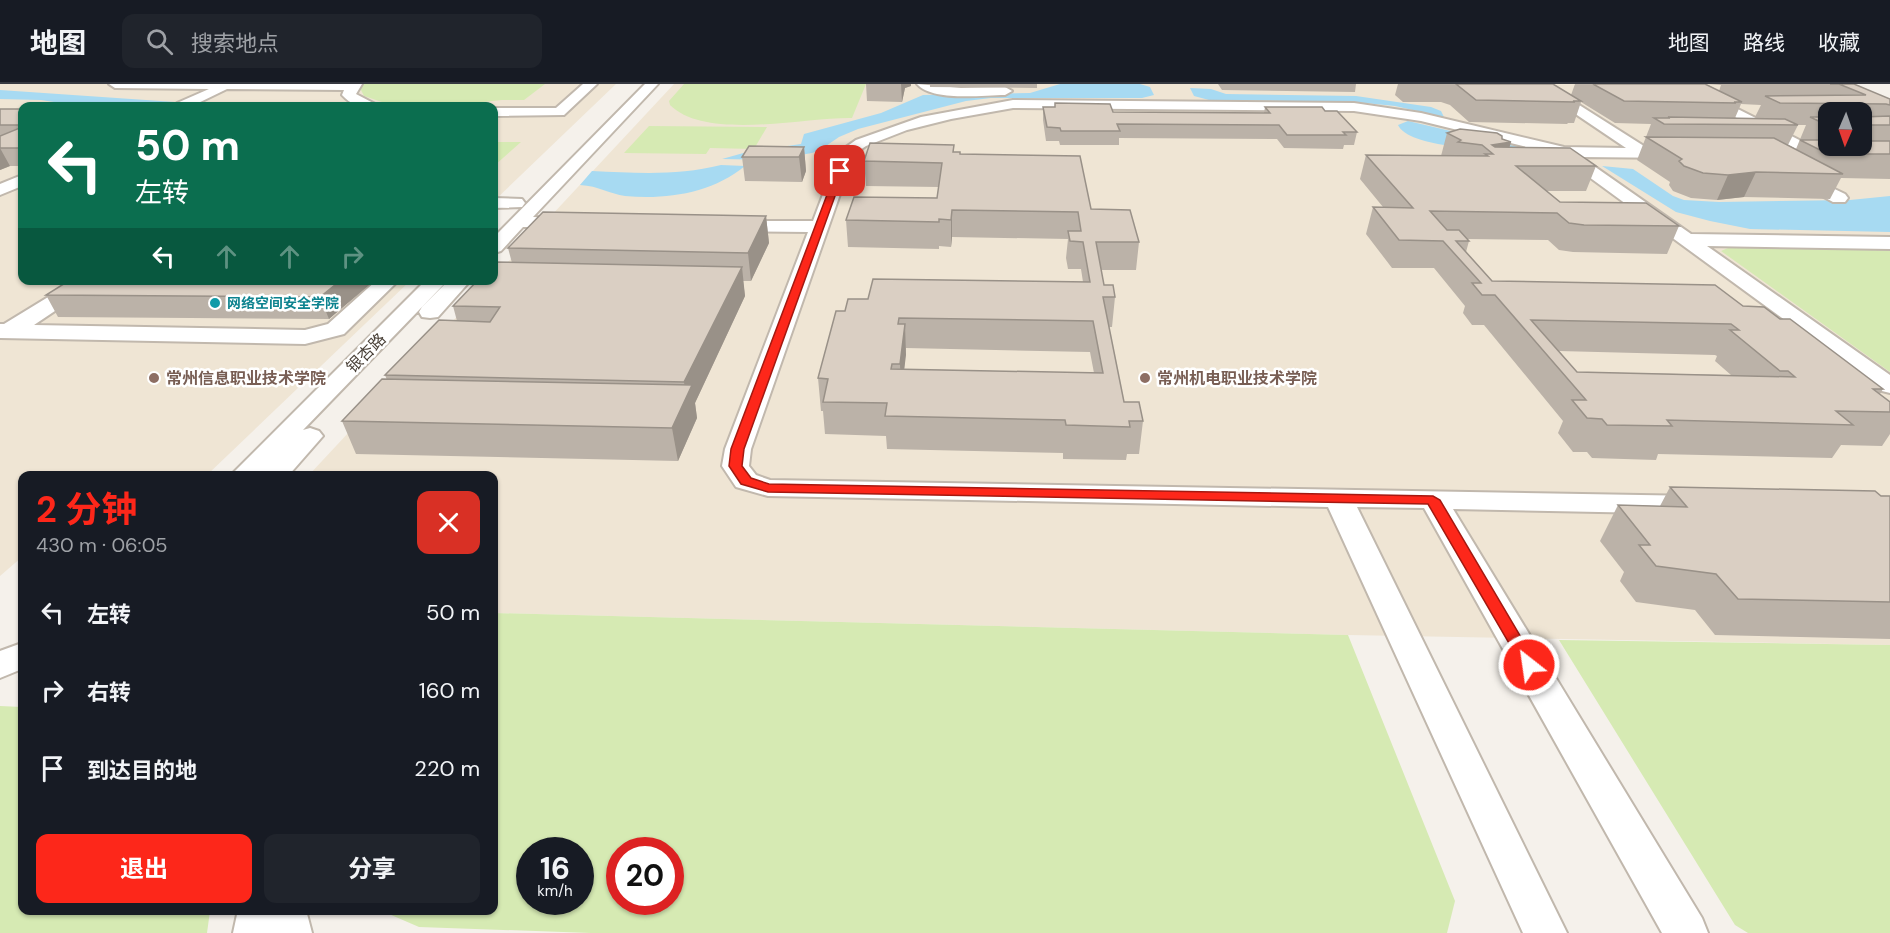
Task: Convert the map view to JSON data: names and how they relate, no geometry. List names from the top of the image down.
{
  "streets": {
    "street": ["银杏路"]
  },
  "places": ["网络空间安全学院", "常州信息职业技术学院", "常州机电职业技术学院"],
  "north": "bottom",
  "page": {
    "header": "地图",
    "search": "搜索地点",
    "nav": ["地图", "路线", "收藏"],
    "turn": ["50 m", "左转"],
    "heading": ["2 分钟", "430 m · 06:05"],
    "list": [
      {
        "name": "左转",
        "value": "50 m"
      },
      {
        "name": "右转",
        "value": "160 m"
      },
      {
        "name": "到达目的地",
        "value": "220 m"
      }
    ],
    "buttons": ["退出", "分享"],
    "speed": "16 km/h",
    "limit": "20"
  }
}
